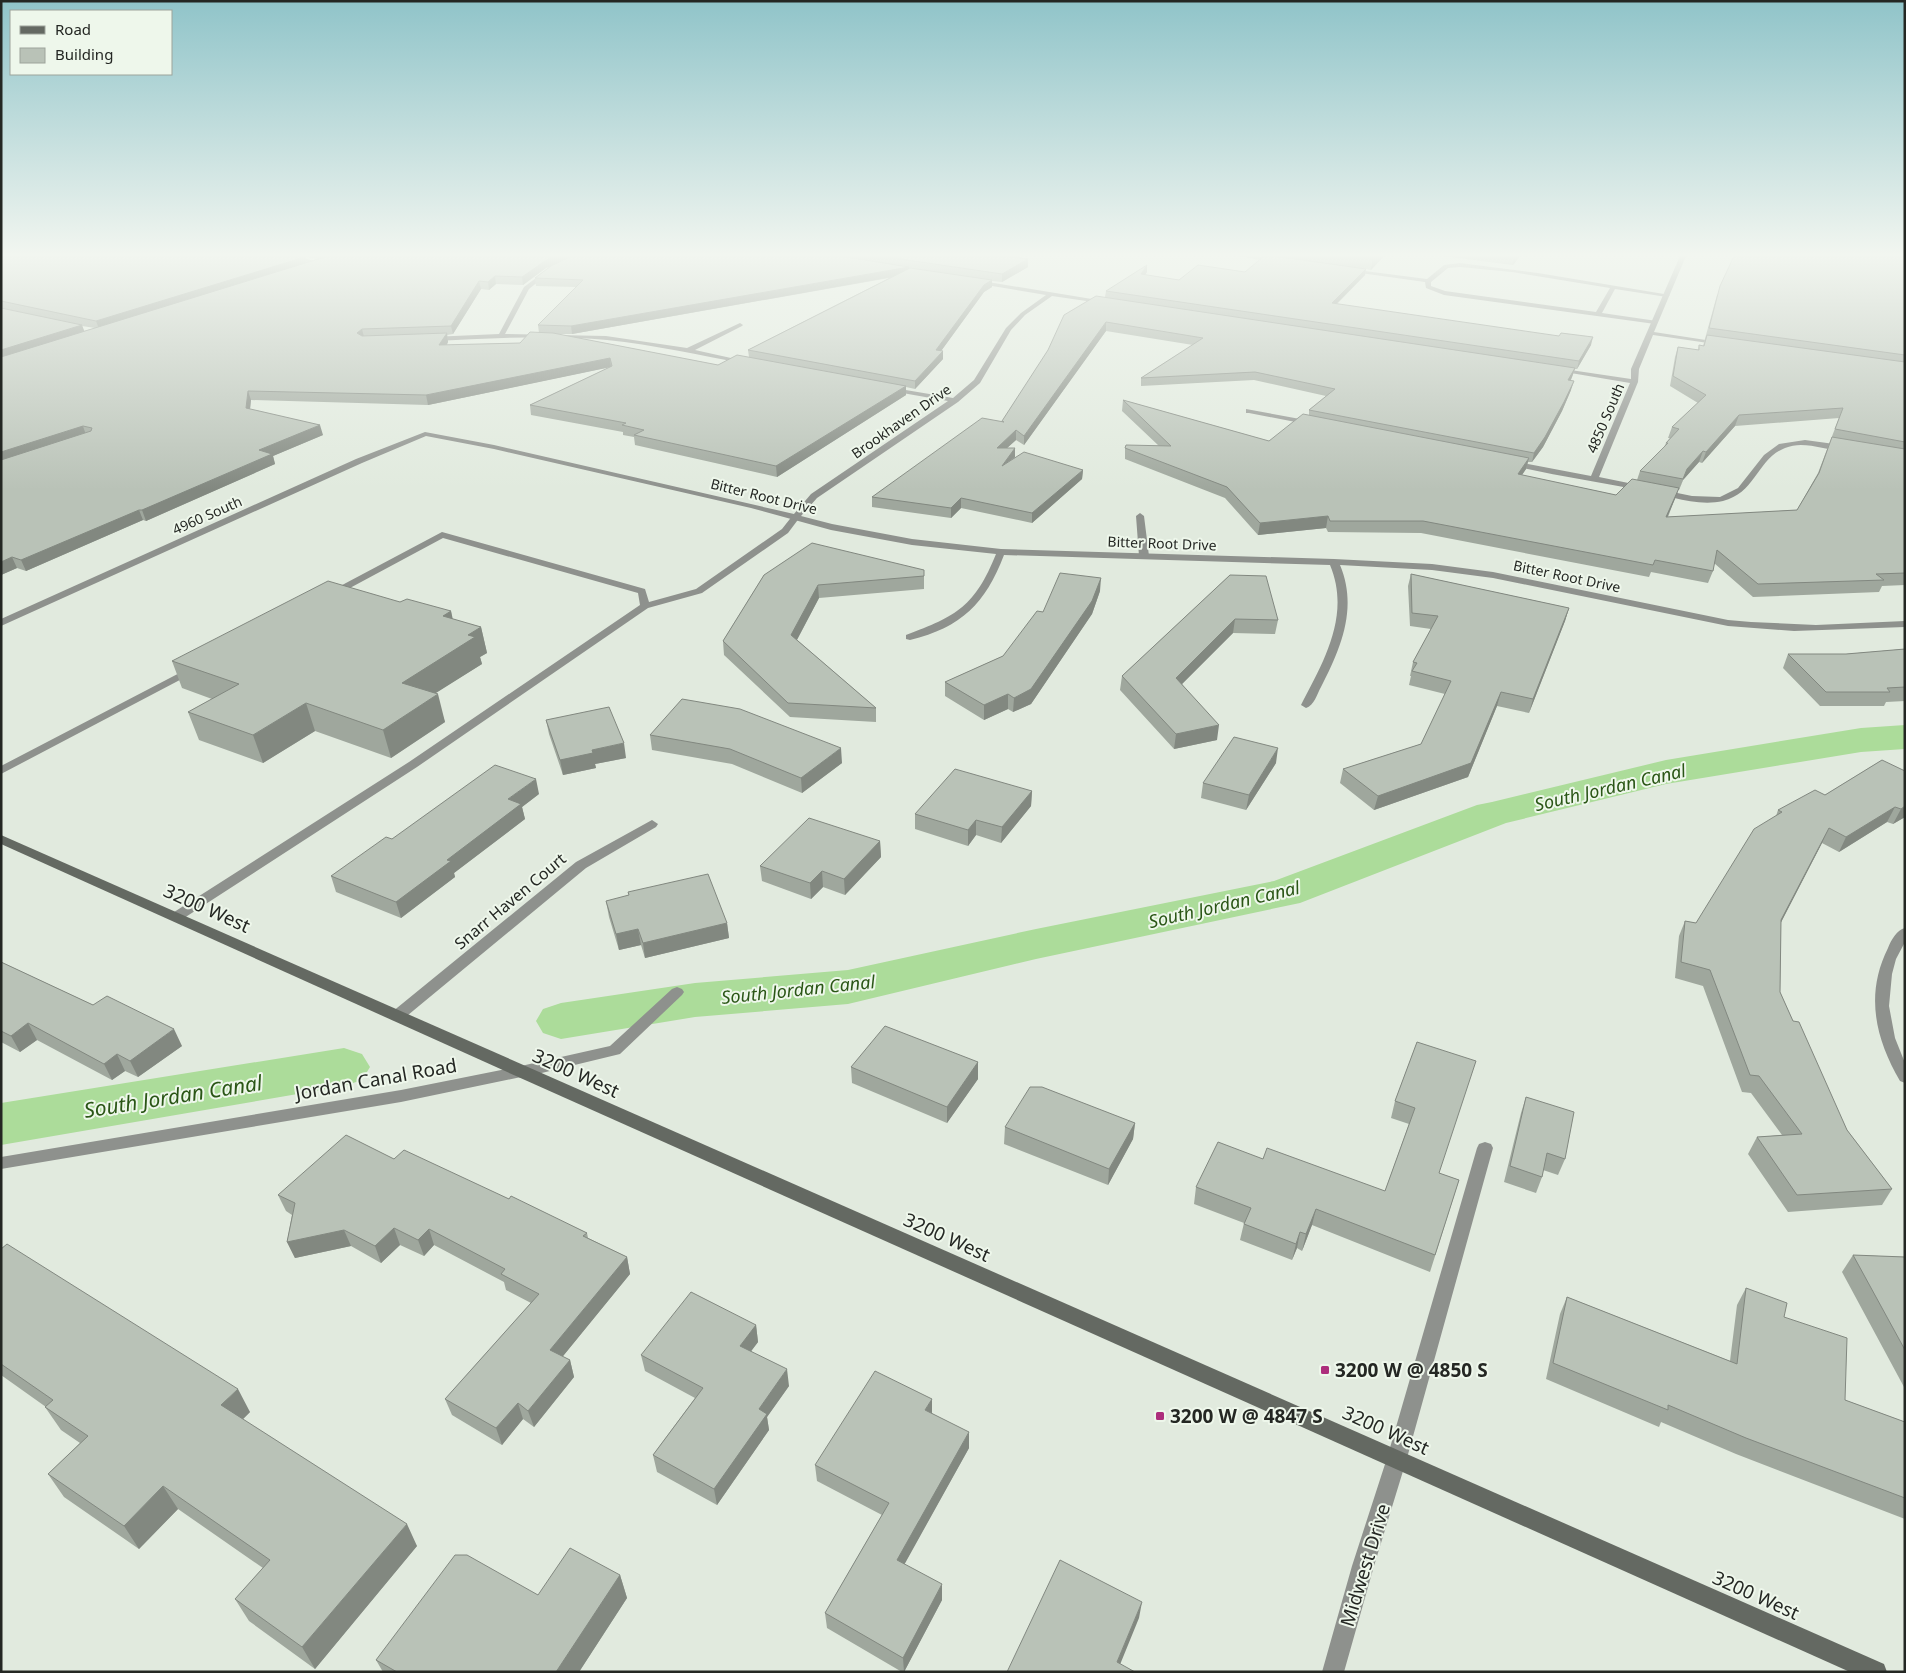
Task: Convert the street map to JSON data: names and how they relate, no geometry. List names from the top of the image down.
{
  "streets": {
    "street": [
      "4850 South",
      "Brookhaven Drive",
      "Bitter Root Drive",
      "4960 South",
      "Snarr Haven Court",
      "3200 West",
      "Jordan Canal Road",
      "Midwest Drive"
    ]
  },
  "crossings": [
    ["Brookhaven Drive", "Bitter Root Drive"],
    ["Brookhaven Drive", "3200 West"],
    ["Bitter Root Drive", "4960 South"],
    ["Snarr Haven Court", "3200 West"],
    ["3200 West", "Jordan Canal Road"],
    ["3200 West", "Midwest Drive"]
  ],
  "water": ["South Jordan Canal"],
  "places": {
    "transit": ["3200 W @ 4850 S", "3200 W @ 4847 S"]
  },
  "legend": ["Road", "Building"]
}
